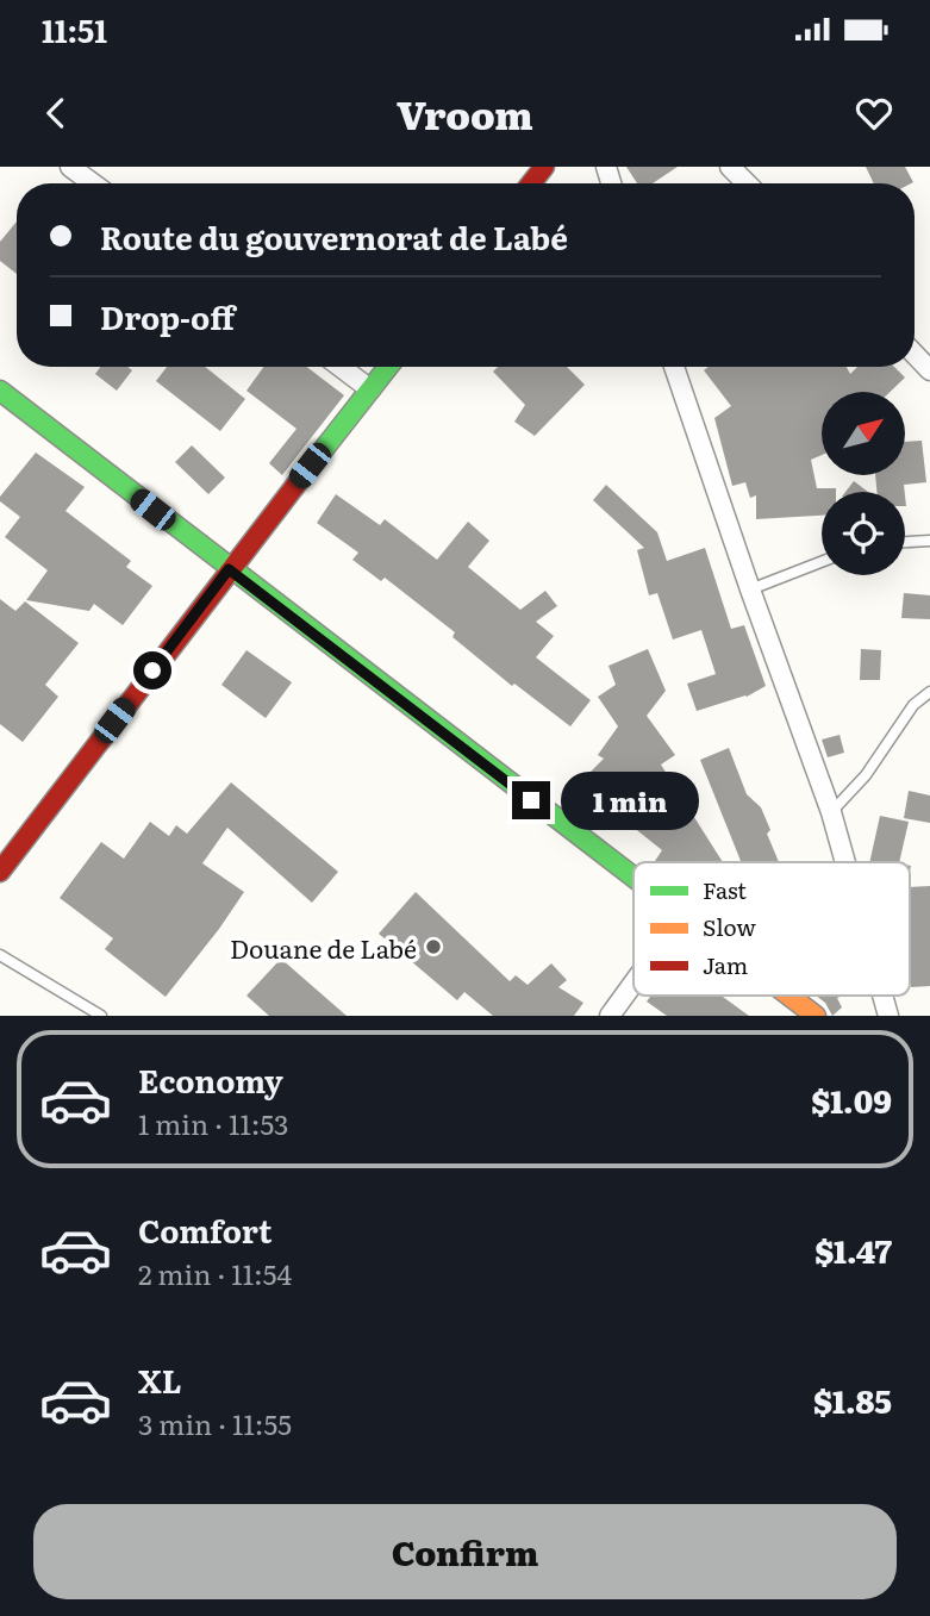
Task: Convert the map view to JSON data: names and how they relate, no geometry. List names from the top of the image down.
{
  "places": ["Douane de Labé"],
  "legend": ["Fast", "Slow", "Jam"],
  "north": "top right",
  "page": {
    "status": "11:51",
    "header": "Vroom",
    "banner": ["Route du gouvernorat de Labé", "Drop-off"],
    "bubble": "1 min",
    "list": [
      {
        "name": "Economy",
        "note": "1 min · 11:53",
        "value": "$1.09"
      },
      {
        "name": "Comfort",
        "note": "2 min · 11:54",
        "value": "$1.47"
      },
      {
        "name": "XL",
        "note": "3 min · 11:55",
        "value": "$1.85"
      }
    ],
    "buttons": "Confirm"
  }
}
